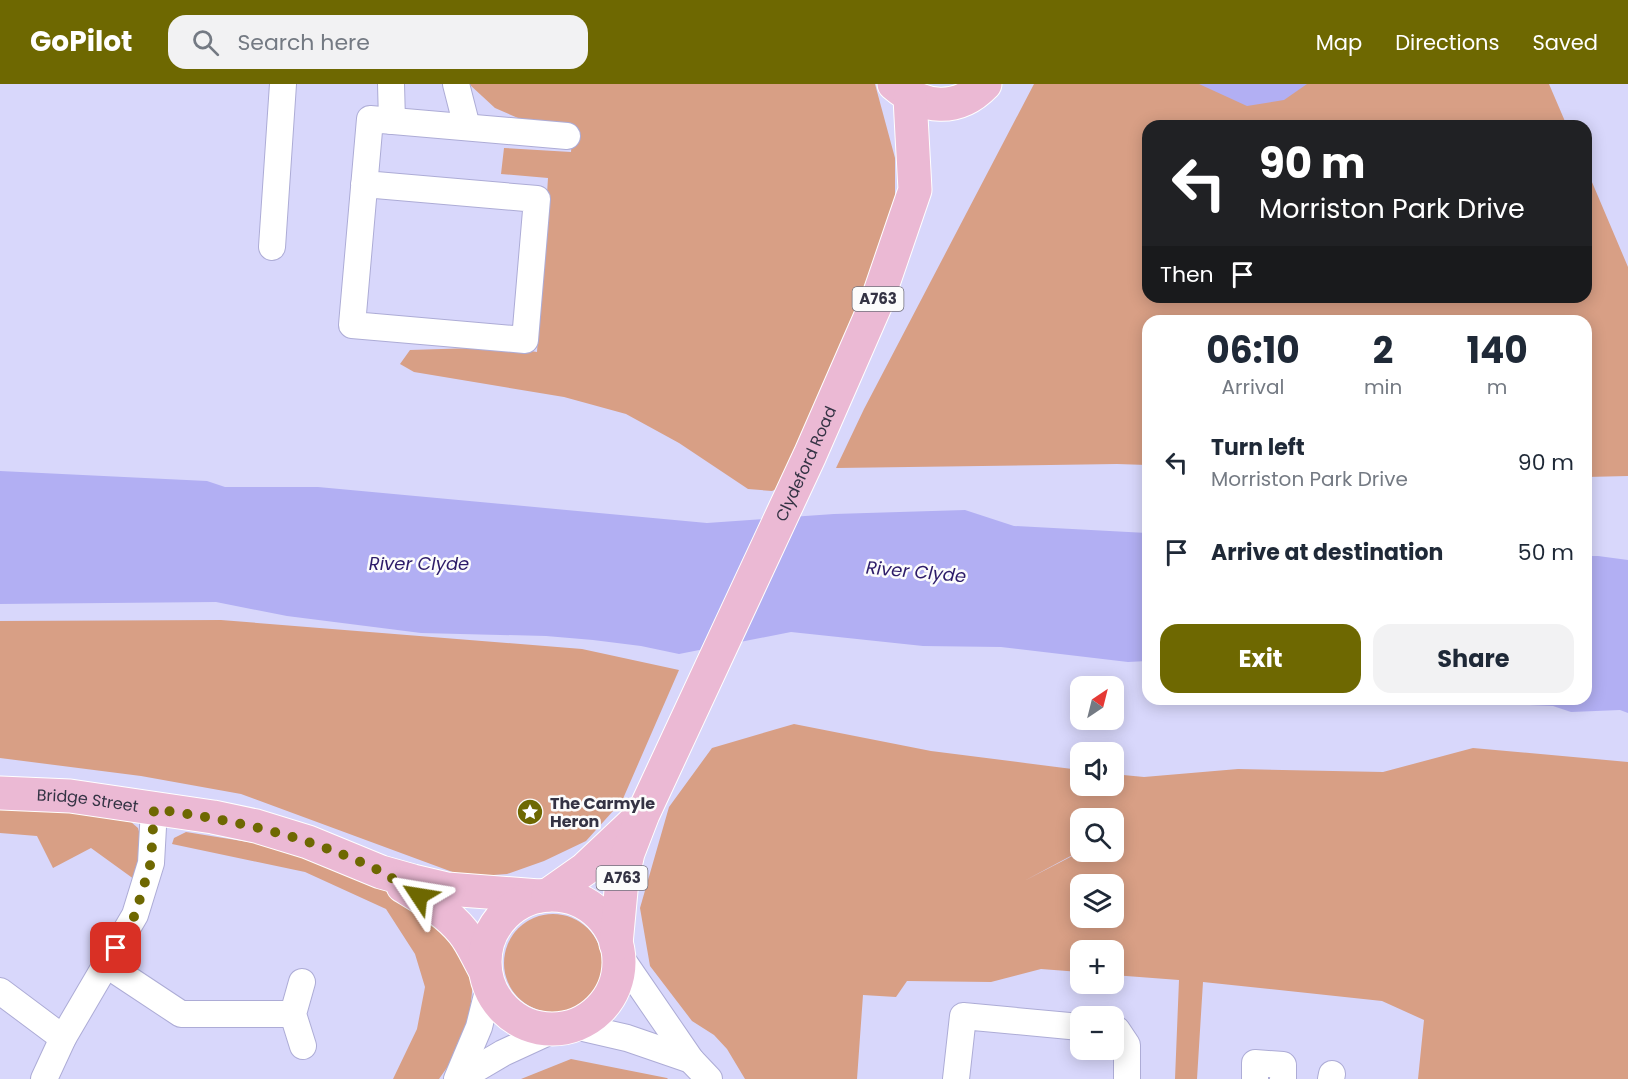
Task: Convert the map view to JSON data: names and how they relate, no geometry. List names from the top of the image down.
{
  "streets": {
    "main road": ["A763", "Clydeford Road", "Bridge Street"]
  },
  "crossings": [
    ["Clydeford Road", "Bridge Street"]
  ],
  "water": ["River Clyde"],
  "places": {
    "place": ["The Carmyle Heron"]
  },
  "north": "top right",
  "page": {
    "header": "GoPilot",
    "search": "Search here",
    "nav": ["Map", "Directions", "Saved"],
    "turn": ["90 m", "Morriston Park Drive"],
    "then": "Then",
    "eta": [
      "06:10",
      "Arrival",
      "2",
      "min",
      "140",
      "m"
    ],
    "list": [
      {
        "name": "Turn left",
        "note": "Morriston Park Drive",
        "value": "90 m"
      },
      {
        "name": "Arrive at destination",
        "value": "50 m"
      }
    ],
    "buttons": ["Exit", "Share"],
    "map_buttons": ["+", "−"]
  }
}
